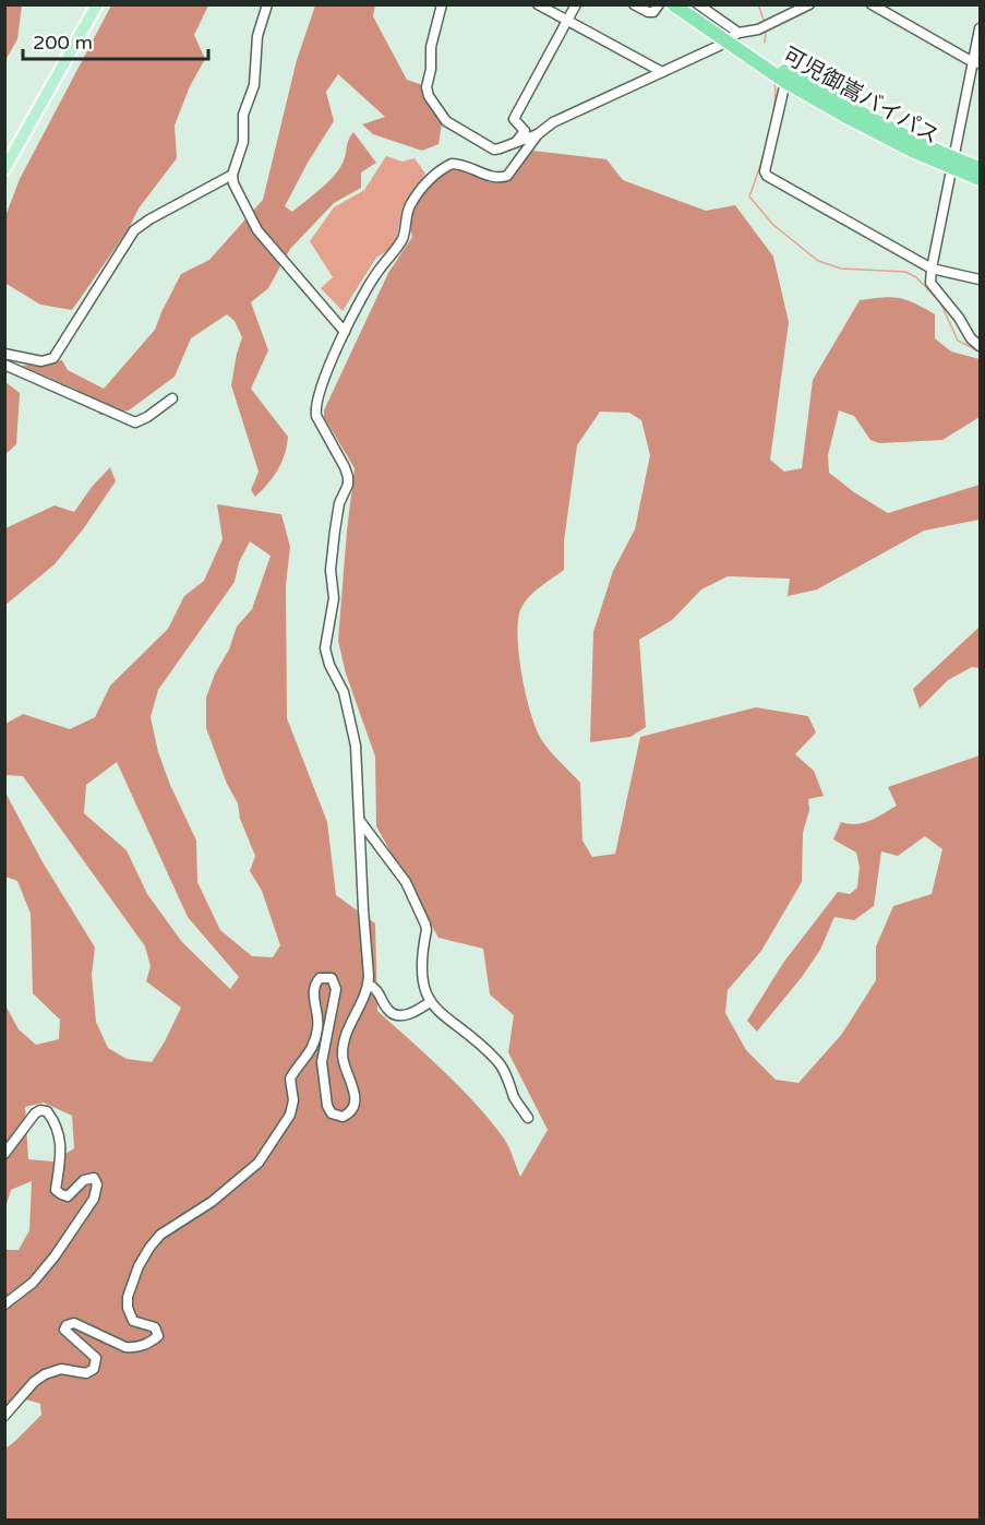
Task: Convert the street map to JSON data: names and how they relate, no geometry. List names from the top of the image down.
{
  "streets": {
    "highway": ["可児御嵩バイパス"]
  },
  "scale_bar": "200 m"
}
